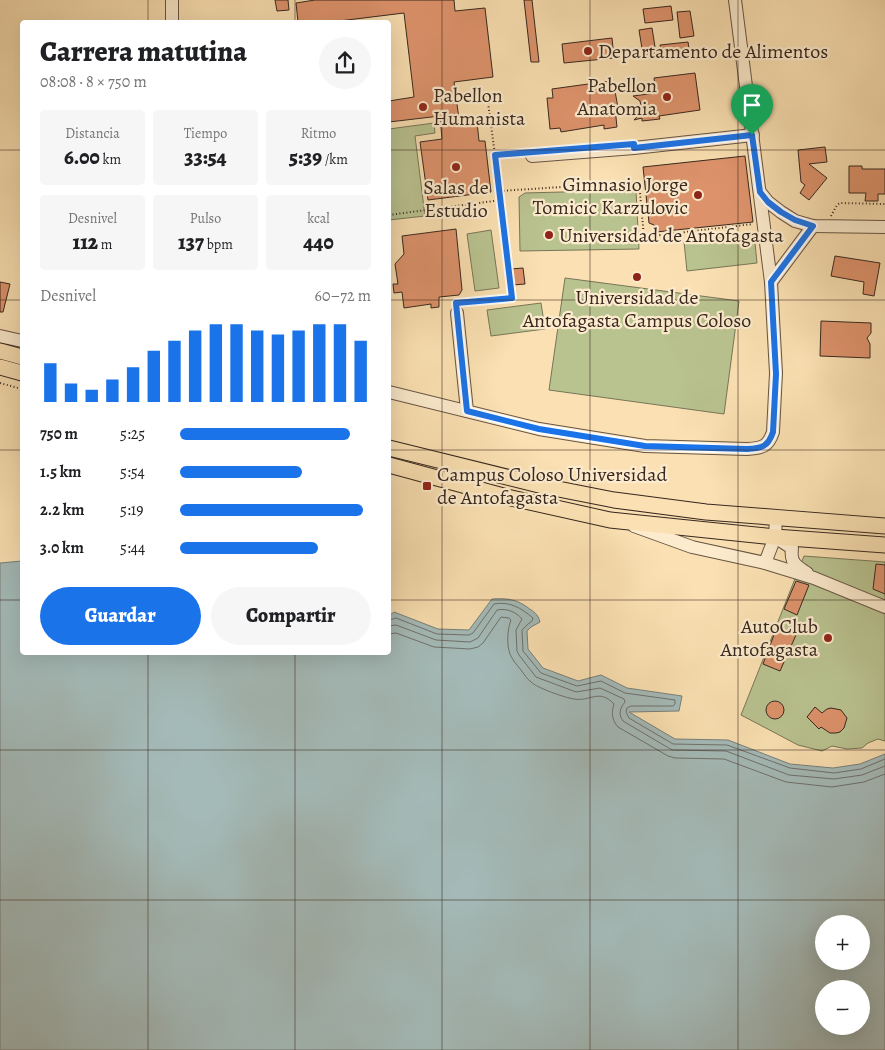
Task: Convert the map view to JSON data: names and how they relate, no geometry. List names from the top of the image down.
{
  "places": {
    "other": [
      "Departamento de Alimentos",
      "Pabellon Anatomia",
      "Pabellon Humanista",
      "Salas de Estudio",
      "Gimnasio Jorge Tomicic Karzulovic",
      "Universidad de Antofagasta",
      "Universidad de Antofagasta Campus Coloso",
      "AutoClub Antofagasta"
    ],
    "transit": ["Campus Coloso Universidad de Antofagasta"]
  },
  "page": {
    "heading": ["Carrera matutina", "08:08 · 8 × 750 m"],
    "stats": [
      ["Distancia", "6.00 km"],
      ["Tiempo", "33:54"],
      ["Ritmo", "5:39 /km"],
      ["Desnivel", "112 m"],
      ["Pulso", "137 bpm"],
      ["kcal", "440"]
    ],
    "chart": ["Desnivel", "60–72 m"],
    "list": [
      {
        "name": "750 m",
        "note": "5:25"
      },
      {
        "name": "1.5 km",
        "note": "5:54"
      },
      {
        "name": "2.2 km",
        "note": "5:19"
      },
      {
        "name": "3.0 km",
        "note": "5:44"
      }
    ],
    "buttons": ["Guardar", "Compartir"],
    "map_buttons": ["+", "−"]
  }
}
